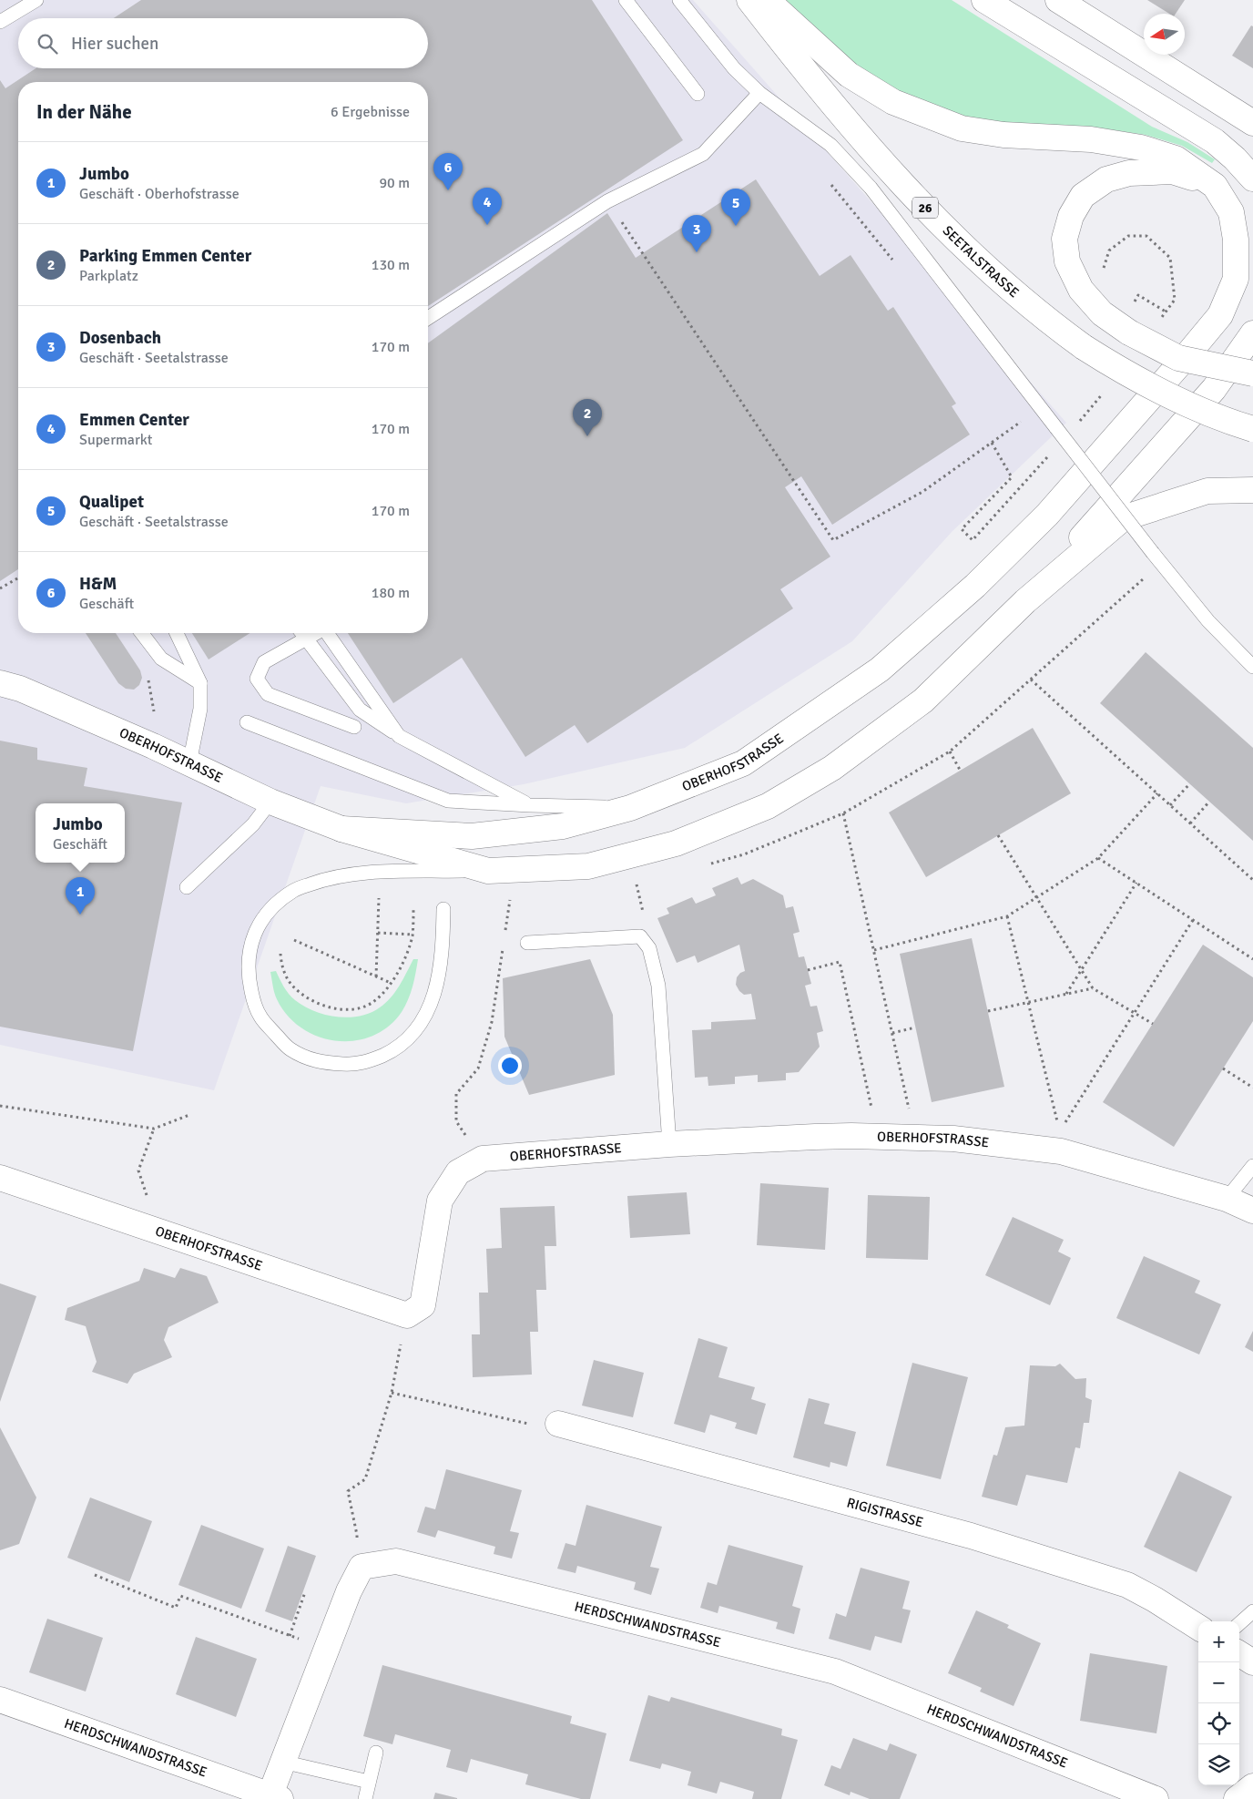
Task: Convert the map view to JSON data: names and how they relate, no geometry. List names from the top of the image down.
{
  "streets": {
    "street": [
      "26",
      "SEETALSTRASSE",
      "OBERHOFSTRASSE",
      "RIGISTRASSE",
      "HERDSCHWANDSTRASSE"
    ]
  },
  "north": "left",
  "page": {
    "search": "Hier suchen",
    "heading": ["In der Nähe", "6 Ergebnisse"],
    "list": [
      {
        "mark": "1",
        "name": "Jumbo",
        "note": "Geschäft · Oberhofstrasse",
        "value": "90 m"
      },
      {
        "mark": "2",
        "name": "Parking Emmen Center",
        "note": "Parkplatz",
        "value": "130 m"
      },
      {
        "mark": "3",
        "name": "Dosenbach",
        "note": "Geschäft · Seetalstrasse",
        "value": "170 m"
      },
      {
        "mark": "4",
        "name": "Emmen Center",
        "note": "Supermarkt",
        "value": "170 m"
      },
      {
        "mark": "5",
        "name": "Qualipet",
        "note": "Geschäft · Seetalstrasse",
        "value": "170 m"
      },
      {
        "mark": "6",
        "name": "H&M",
        "note": "Geschäft",
        "value": "180 m"
      }
    ],
    "pins": [
      "6",
      "4",
      "5",
      "3",
      "2",
      "1"
    ],
    "popup": ["Jumbo", "Geschäft"],
    "map_buttons": ["+", "−"]
  }
}
